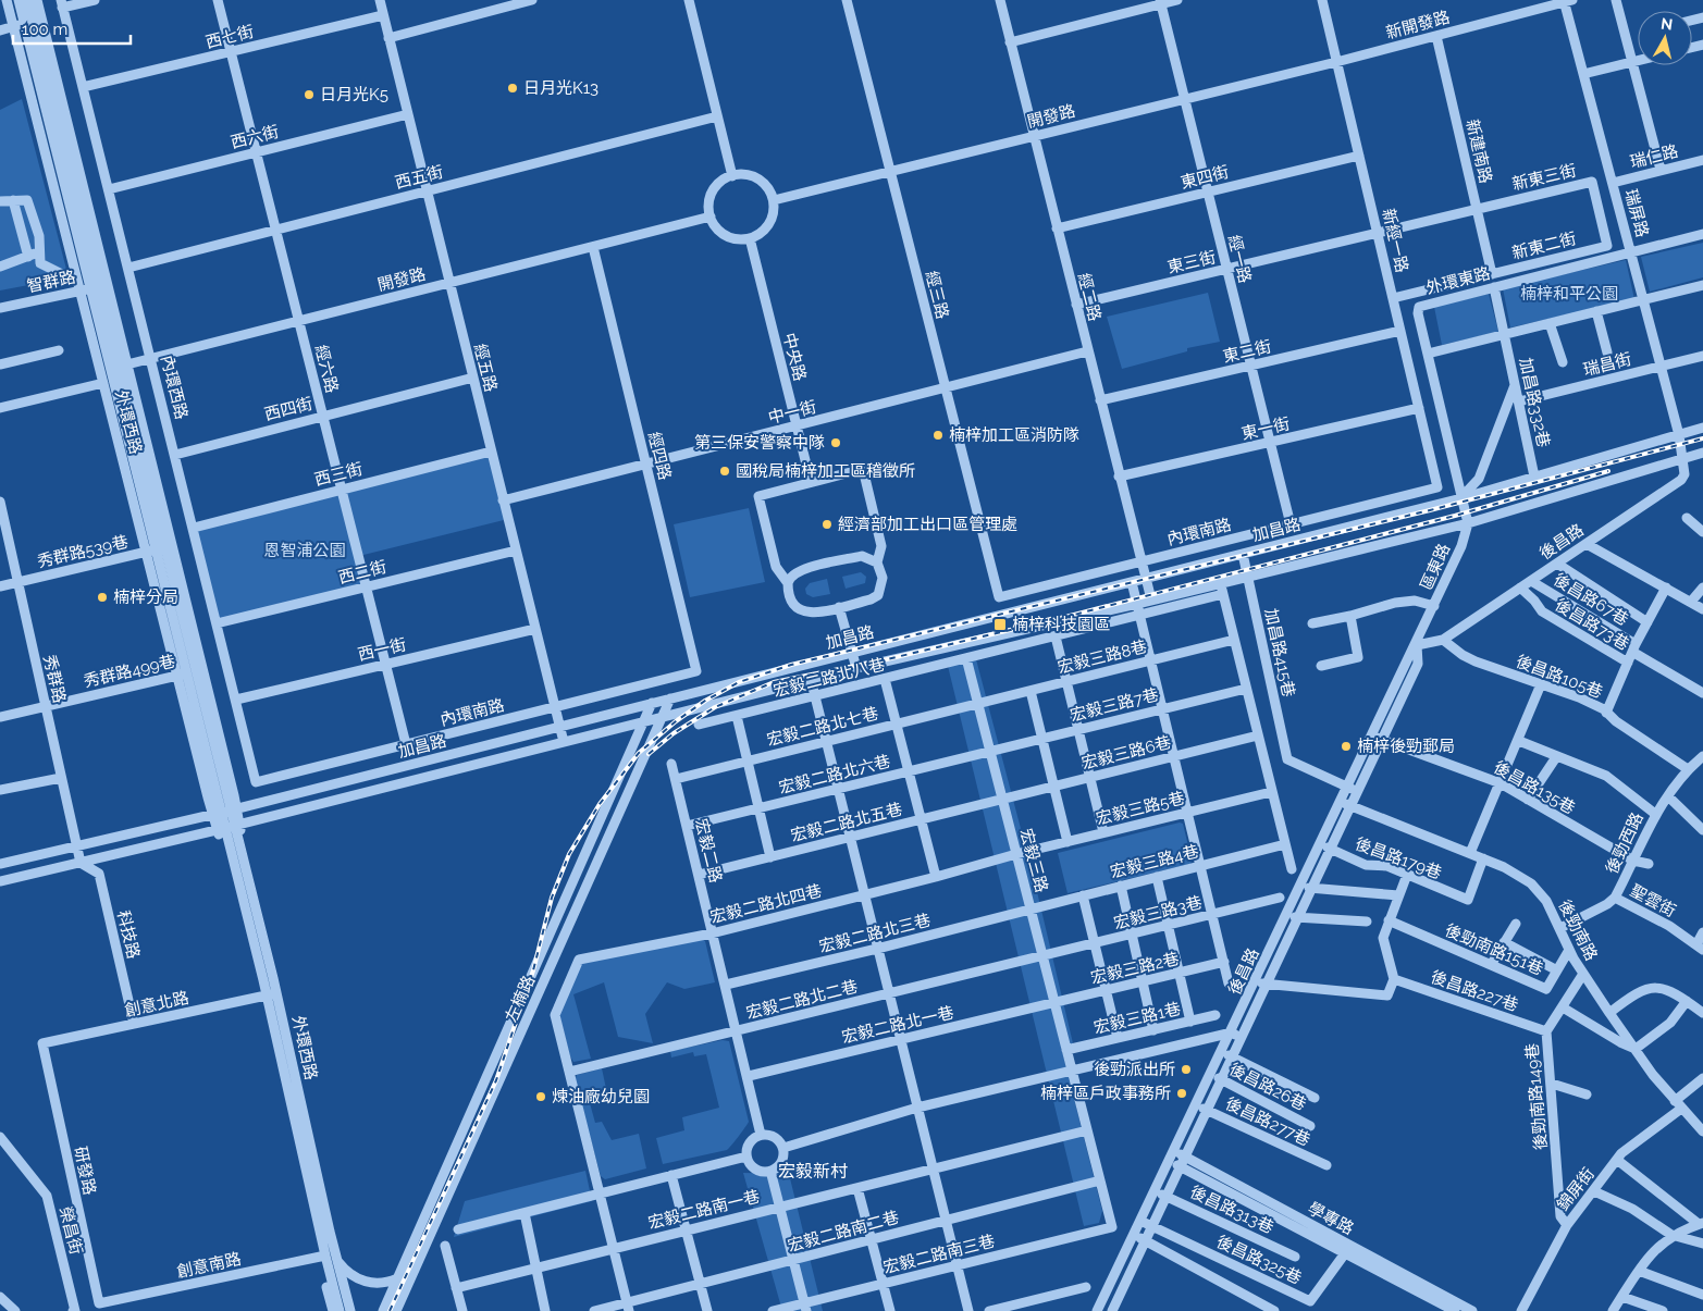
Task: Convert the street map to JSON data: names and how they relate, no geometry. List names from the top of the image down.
{
  "streets": {
    "street": [
      "新開發路",
      "西七街",
      "開發路",
      "西六街",
      "新建南路",
      "瑞仁路",
      "西五街",
      "東四街",
      "新東三街",
      "瑞屏路",
      "新經一路",
      "新東二街",
      "經一路",
      "東三街",
      "外環東路",
      "智群路",
      "經三路",
      "經二路",
      "東二街",
      "中央路",
      "瑞昌街",
      "經五路",
      "經六路",
      "內環西路",
      "加昌路332巷",
      "西四街",
      "中一街",
      "外環西路",
      "東一街",
      "經四路",
      "西三街",
      "加昌路",
      "內環南路",
      "後昌路",
      "秀群路539巷",
      "區東路",
      "西二街",
      "後昌路67巷",
      "後昌路73巷",
      "西一街",
      "加昌路415巷",
      "宏毅三路8巷",
      "秀群路499巷",
      "後昌路105巷",
      "宏毅二路北八巷",
      "秀群路",
      "宏毅三路7巷",
      "宏毅二路北七巷",
      "宏毅三路6巷",
      "宏毅二路北六巷",
      "後昌路135巷",
      "宏毅三路5巷",
      "宏毅二路北五巷",
      "後勁西路",
      "宏毅二路",
      "後昌路179巷",
      "宏毅三路",
      "宏毅三路4巷",
      "聖雲街",
      "宏毅二路北四巷",
      "宏毅三路3巷",
      "後勁南路",
      "宏毅二路北三巷",
      "科技路",
      "後勁南路151巷",
      "宏毅三路2巷",
      "後昌路227巷",
      "左楠路",
      "宏毅二路北二巷",
      "創意北路",
      "宏毅三路1巷",
      "宏毅二路北一巷",
      "後昌路26巷",
      "後勁南路149巷",
      "後昌路277巷",
      "研發路",
      "錦屏街",
      "宏毅二路南一巷",
      "後昌路313巷",
      "學專路",
      "榮昌街",
      "宏毅二路南二巷",
      "宏毅二路南三巷",
      "後昌路325巷",
      "創意南路"
    ]
  },
  "crossings": [
    ["新開發路", "開發路"],
    ["新開發路", "新建南路"],
    ["新開發路", "瑞屏路"],
    ["新開發路", "新經一路"],
    ["西七街", "經五路"],
    ["西七街", "經六路"],
    ["西七街", "內環西路"],
    ["開發路", "新經一路"],
    ["開發路", "經一路"],
    ["開發路", "經三路"],
    ["開發路", "經二路"],
    ["開發路", "中央路"],
    ["開發路", "經五路"],
    ["開發路", "經六路"],
    ["開發路", "內環西路"],
    ["開發路", "外環西路"],
    ["開發路", "經四路"],
    ["西六街", "經五路"],
    ["西六街", "經六路"],
    ["西六街", "內環西路"],
    ["新建南路", "新東三街"],
    ["新建南路", "新東二街"],
    ["瑞仁路", "瑞屏路"],
    ["西五街", "經五路"],
    ["西五街", "經六路"],
    ["西五街", "內環西路"],
    ["東四街", "新經一路"],
    ["東四街", "經一路"],
    ["東四街", "經二路"],
    ["新東三街", "新經一路"],
    ["新東三街", "新東二街"],
    ["新東三街", "東三街"],
    ["瑞屏路", "外環東路"],
    ["瑞屏路", "瑞昌街"],
    ["瑞屏路", "加昌路"],
    ["瑞屏路", "後昌路"],
    ["新經一路", "新東二街"],
    ["新經一路", "東三街"],
    ["新經一路", "東二街"],
    ["新經一路", "東一街"],
    ["新經一路", "內環南路"],
    ["經一路", "東三街"],
    ["經一路", "東二街"],
    ["經一路", "東一街"],
    ["經一路", "內環南路"],
    ["東三街", "經二路"],
    ["外環東路", "加昌路332巷"],
    ["外環東路", "加昌路"],
    ["智群路", "外環西路"],
    ["經三路", "中一街"],
    ["經三路", "內環南路"],
    ["經二路", "東二街"],
    ["經二路", "中一街"],
    ["經二路", "東一街"],
    ["經二路", "加昌路"],
    ["經二路", "內環南路"],
    ["中央路", "中一街"],
    ["瑞昌街", "加昌路332巷"],
    ["經五路", "西四街"],
    ["經五路", "中一街"],
    ["經五路", "西三街"],
    ["經五路", "加昌路"],
    ["經五路", "內環南路"],
    ["經五路", "西二街"],
    ["經五路", "西一街"],
    ["經六路", "西四街"],
    ["經六路", "西三街"],
    ["經六路", "內環南路"],
    ["經六路", "西二街"],
    ["經六路", "西一街"],
    ["內環西路", "西四街"],
    ["內環西路", "西三街"],
    ["內環西路", "內環南路"],
    ["內環西路", "西二街"],
    ["內環西路", "西一街"],
    ["加昌路332巷", "加昌路"],
    ["中一街", "經四路"],
    ["外環西路", "加昌路"],
    ["外環西路", "秀群路539巷"],
    ["外環西路", "秀群路499巷"],
    ["外環西路", "創意北路"],
    ["外環西路", "創意南路"],
    ["經四路", "內環南路"],
    ["加昌路", "後昌路"],
    ["加昌路", "區東路"],
    ["加昌路", "加昌路415巷"],
    ["加昌路", "秀群路"],
    ["加昌路", "科技路"],
    ["加昌路", "左楠路"],
    ["後昌路", "區東路"],
    ["後昌路", "後昌路67巷"],
    ["後昌路", "後昌路73巷"],
    ["後昌路", "加昌路415巷"],
    ["後昌路", "後昌路105巷"],
    ["後昌路", "後昌路135巷"],
    ["後昌路", "後昌路179巷"],
    ["後昌路", "後勁南路"],
    ["後昌路", "後昌路26巷"],
    ["後昌路", "後昌路277巷"],
    ["後昌路", "後昌路313巷"],
    ["後昌路", "學專路"],
    ["後昌路", "後昌路325巷"],
    ["秀群路539巷", "秀群路"],
    ["宏毅三路8巷", "宏毅二路北七巷"],
    ["宏毅三路8巷", "宏毅三路"],
    ["秀群路499巷", "秀群路"],
    ["後昌路105巷", "後勁西路"],
    ["宏毅二路北八巷", "宏毅三路"],
    ["秀群路", "科技路"],
    ["宏毅三路7巷", "宏毅二路北六巷"],
    ["宏毅三路7巷", "宏毅三路"],
    ["宏毅二路北七巷", "宏毅二路"],
    ["宏毅二路北七巷", "宏毅三路"],
    ["宏毅三路6巷", "宏毅二路北五巷"],
    ["宏毅三路6巷", "宏毅三路"],
    ["宏毅二路北六巷", "宏毅二路"],
    ["宏毅二路北六巷", "宏毅三路"],
    ["後昌路135巷", "後勁西路"],
    ["宏毅三路5巷", "宏毅三路"],
    ["宏毅三路5巷", "宏毅二路北四巷"],
    ["宏毅二路北五巷", "宏毅二路"],
    ["宏毅二路北五巷", "宏毅三路"],
    ["後勁西路", "聖雲街"],
    ["後勁西路", "後勁南路"],
    ["宏毅二路", "宏毅二路北四巷"],
    ["宏毅二路", "宏毅二路北三巷"],
    ["宏毅二路", "宏毅二路北二巷"],
    ["宏毅二路", "宏毅二路北一巷"],
    ["後昌路179巷", "後勁南路"],
    ["宏毅三路", "宏毅三路4巷"],
    ["宏毅三路", "宏毅二路北四巷"],
    ["宏毅三路", "宏毅三路3巷"],
    ["宏毅三路", "宏毅二路北三巷"],
    ["宏毅三路", "宏毅三路2巷"],
    ["宏毅三路", "宏毅二路北二巷"],
    ["宏毅三路", "宏毅三路1巷"],
    ["宏毅三路", "宏毅二路北一巷"],
    ["宏毅三路", "宏毅二路南一巷"],
    ["宏毅三路", "宏毅二路南二巷"],
    ["宏毅三路", "宏毅二路南三巷"],
    ["宏毅三路4巷", "宏毅二路北三巷"],
    ["宏毅二路北四巷", "宏毅二路北二巷"],
    ["宏毅三路3巷", "宏毅二路北二巷"],
    ["後勁南路", "後勁南路151巷"],
    ["後勁南路", "後勁南路149巷"],
    ["後勁南路", "錦屏街"],
    ["科技路", "創意北路"],
    ["宏毅三路2巷", "宏毅二路北一巷"],
    ["後昌路227巷", "後勁南路149巷"],
    ["創意北路", "研發路"],
    ["後勁南路149巷", "錦屏街"],
    ["研發路", "創意南路"],
    ["學專路", "後昌路325巷"]
  ],
  "districts": ["宏毅新村"],
  "parks": ["楠梓和平公園", "恩智浦公園"],
  "places": {
    "other": [
      "日月光K13",
      "日月光K5",
      "楠梓加工區消防隊",
      "第三保安警察中隊",
      "國稅局楠梓加工區稽徵所",
      "經濟部加工出口區管理處",
      "楠梓分局",
      "楠梓後勁郵局",
      "後勁派出所",
      "楠梓區戶政事務所",
      "煉油廠幼兒園"
    ],
    "transit": ["楠梓科技園區"]
  },
  "scale_bar": "100 m",
  "north": "top"
}
